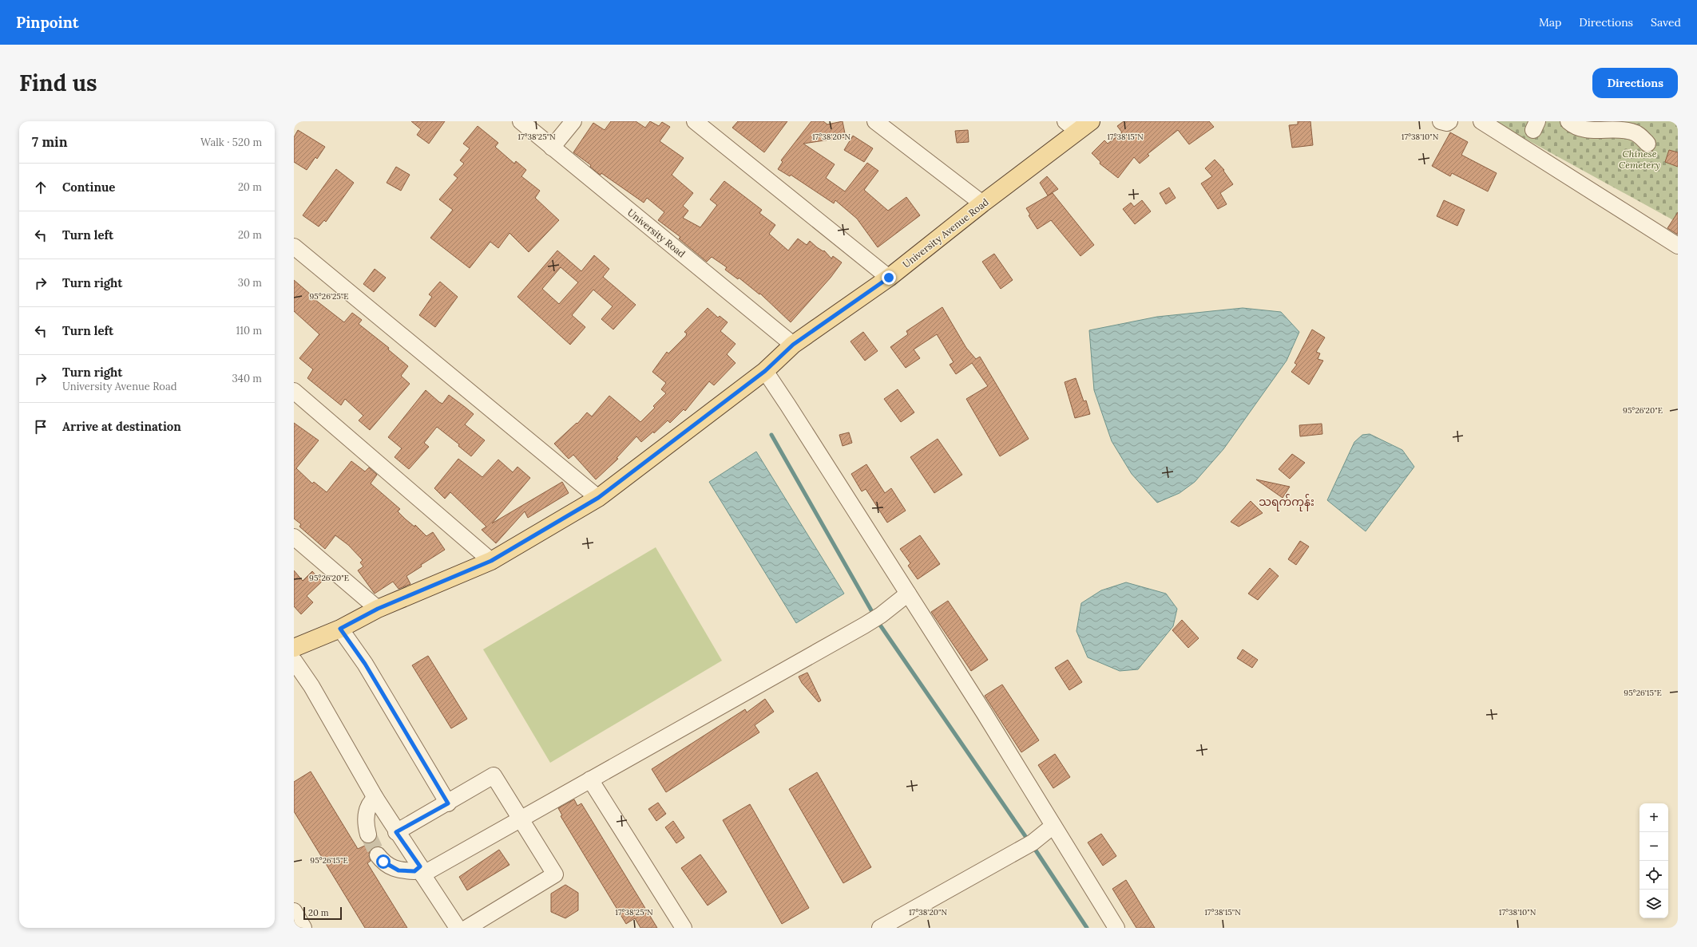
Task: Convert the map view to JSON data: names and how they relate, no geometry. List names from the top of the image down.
{
  "streets": {
    "main road": ["University Avenue Road"],
    "street": ["University Road"]
  },
  "crossings": [
    ["University Road", "University Avenue Road"]
  ],
  "districts": ["သရက်ကုန်း"],
  "parks": ["Chinese Cemetery"],
  "scale_bar": "20 m",
  "page": {
    "header": "Pinpoint",
    "nav": ["Map", "Directions", "Saved"],
    "buttons": "Directions",
    "title": "Find us",
    "heading": ["7 min", "Walk · 520 m"],
    "list": [
      ["Continue", "20 m"],
      ["Turn left", "20 m"],
      ["Turn right", "30 m"],
      ["Turn left", "110 m"],
      ["Turn right", "University Avenue Road", "340 m"],
      "Arrive at destination"
    ],
    "map_buttons": ["+", "−"],
    "scale": "20 m"
  },
  "coordinates": [
    "17°38'25\"N",
    "17°38'20\"N",
    "17°38'15\"N",
    "17°38'10\"N",
    "95°26'25\"E",
    "95°26'20\"E",
    "95°26'15\"E"
  ]
}
